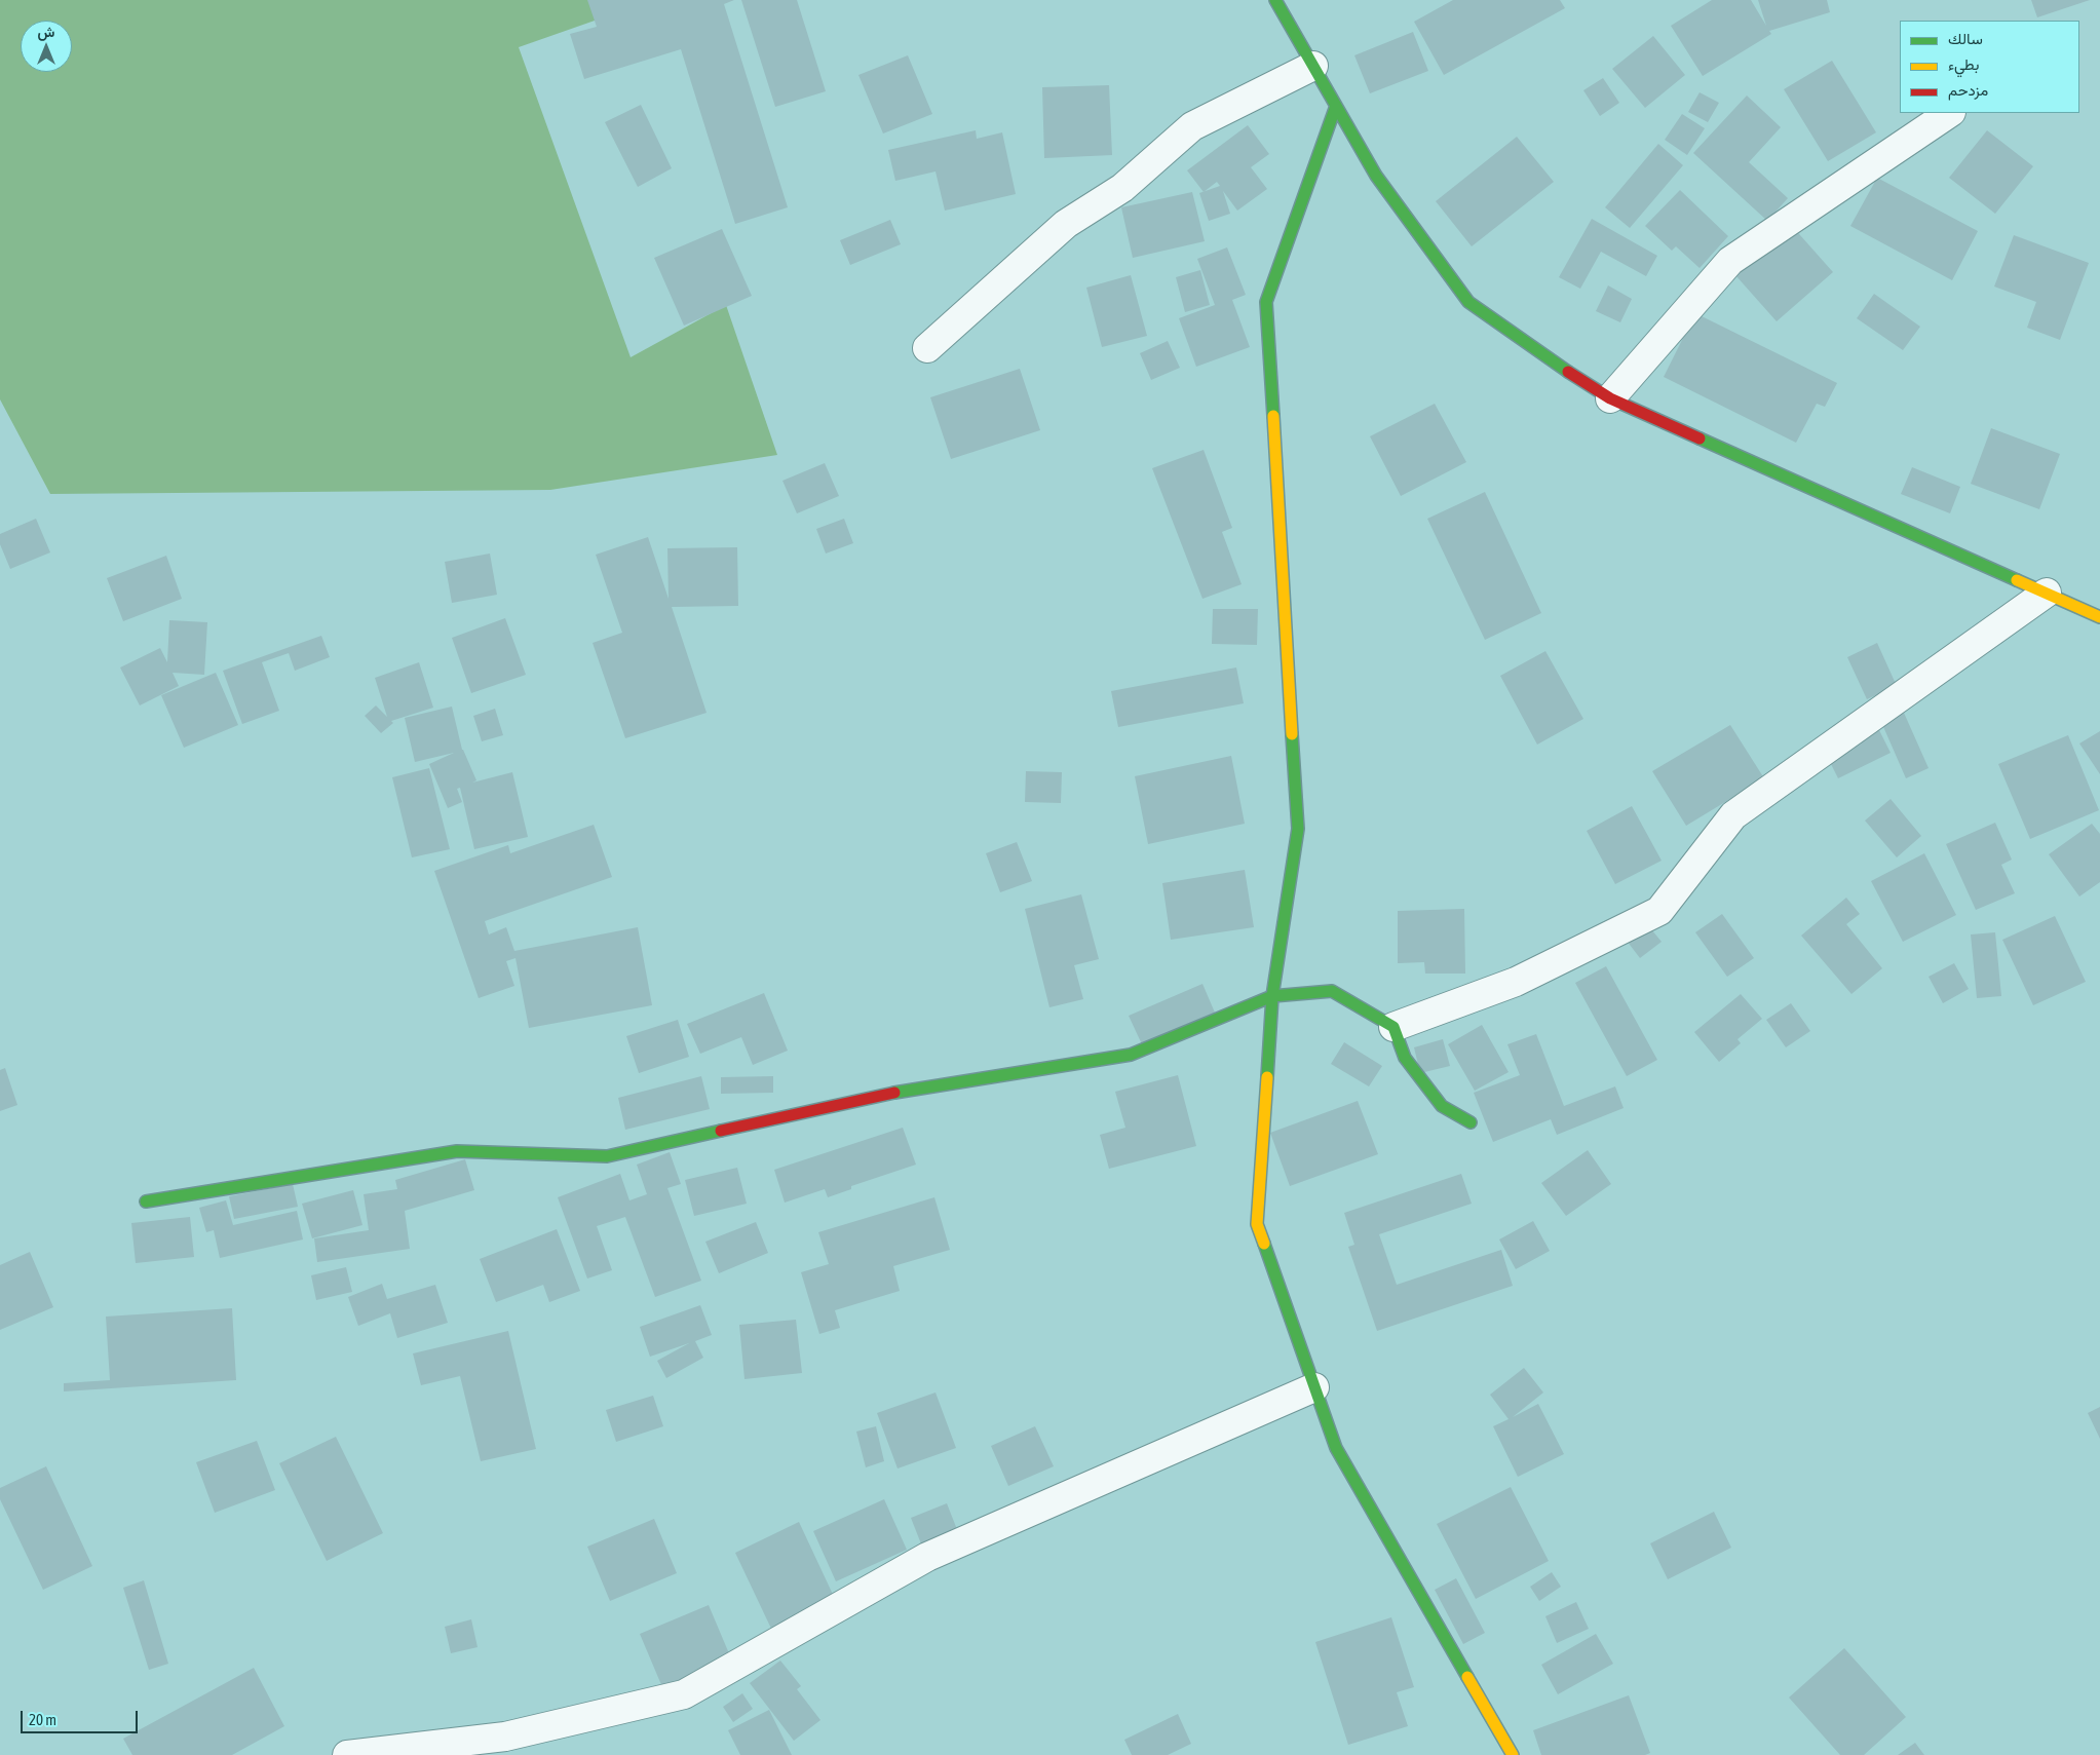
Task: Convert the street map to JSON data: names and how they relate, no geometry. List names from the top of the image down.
{
  "legend": ["سالك", "بطيء", "مزدحم"],
  "scale_bar": "20 m",
  "north": "top"
}
